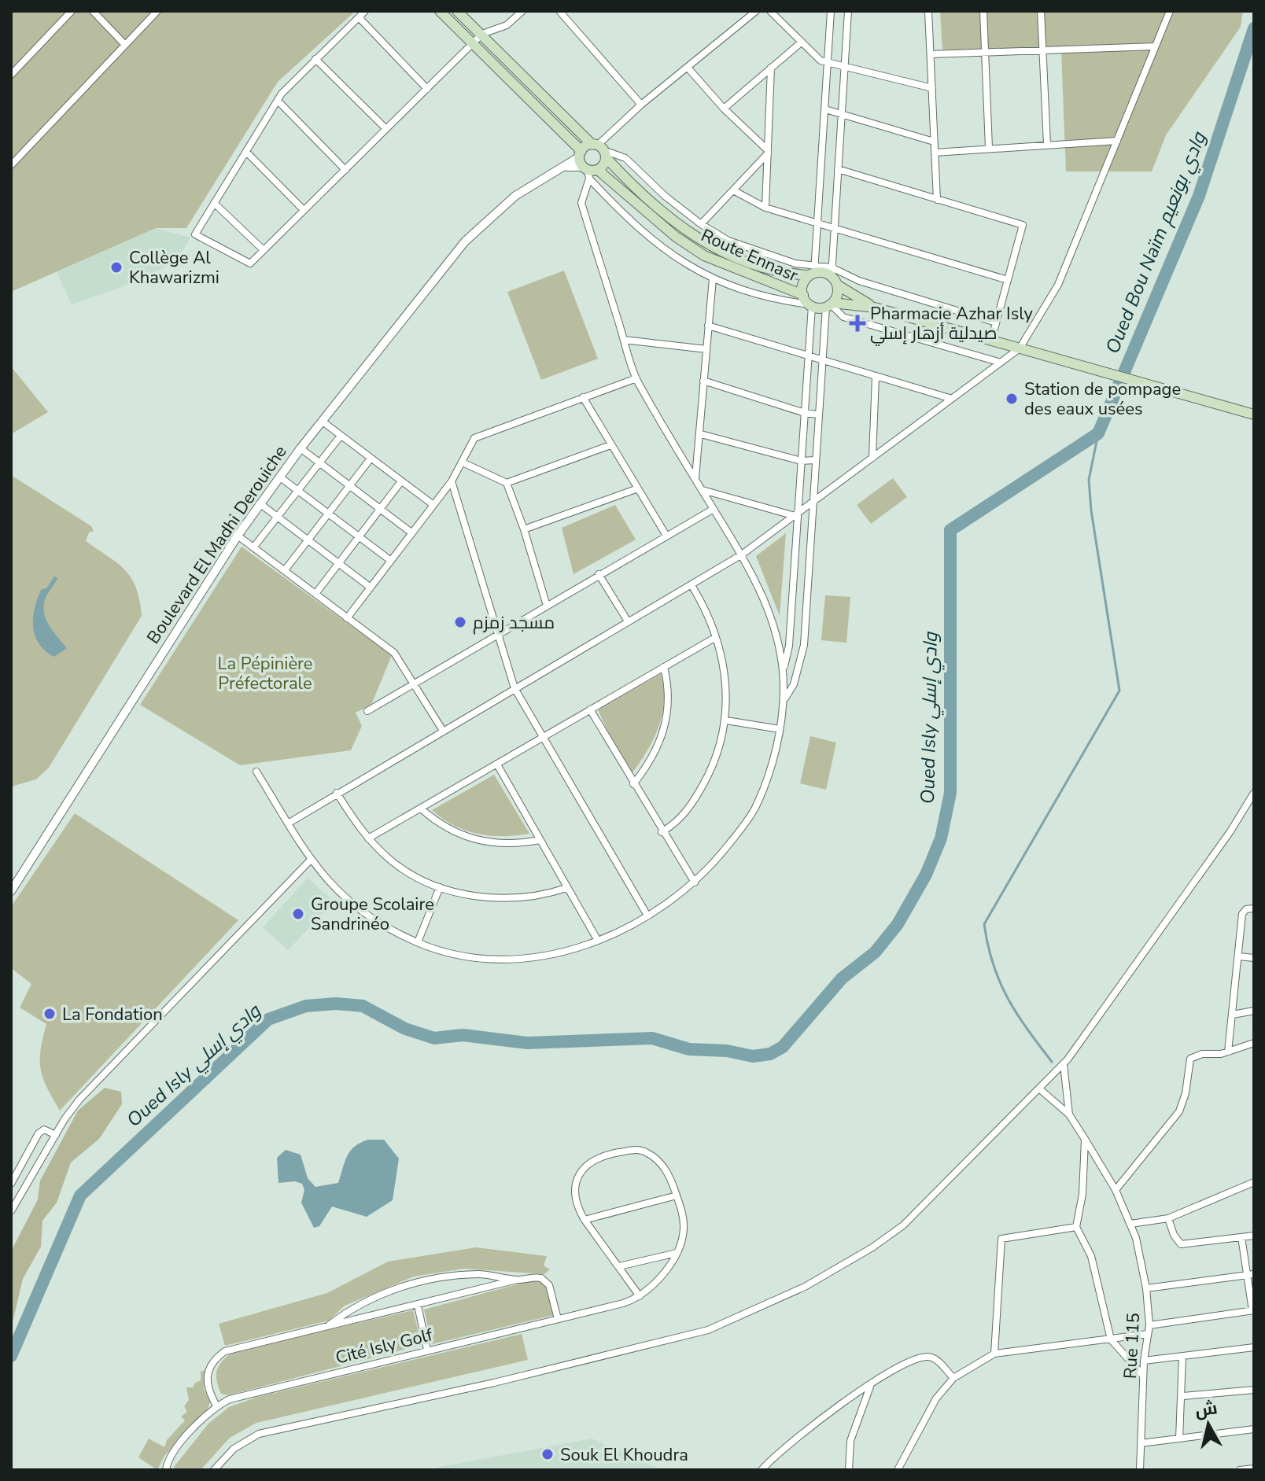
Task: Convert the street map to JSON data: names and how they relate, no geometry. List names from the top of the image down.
{
  "streets": {
    "main road": ["Route Ennasr"],
    "street": ["Boulevard El Madhi Derouiche", "Cité Isly Golf", "Rue 115"]
  },
  "water": ["Oued Bou Naïm وادي بونعيم", "Oued Isly وادي إسلي"],
  "parks": ["La Pépinière Préfectorale"],
  "places": {
    "other": [
      "Collège Al Khawarizmi",
      "Station de pompage des eaux usées",
      "مسجد زمزم",
      "Groupe Scolaire Sandrinéo",
      "La Fondation",
      "Souk El Khoudra"
    ],
    "health": ["Pharmacie Azhar Isly صيدلية أزهار إسلي"]
  },
  "north": "top"
}
